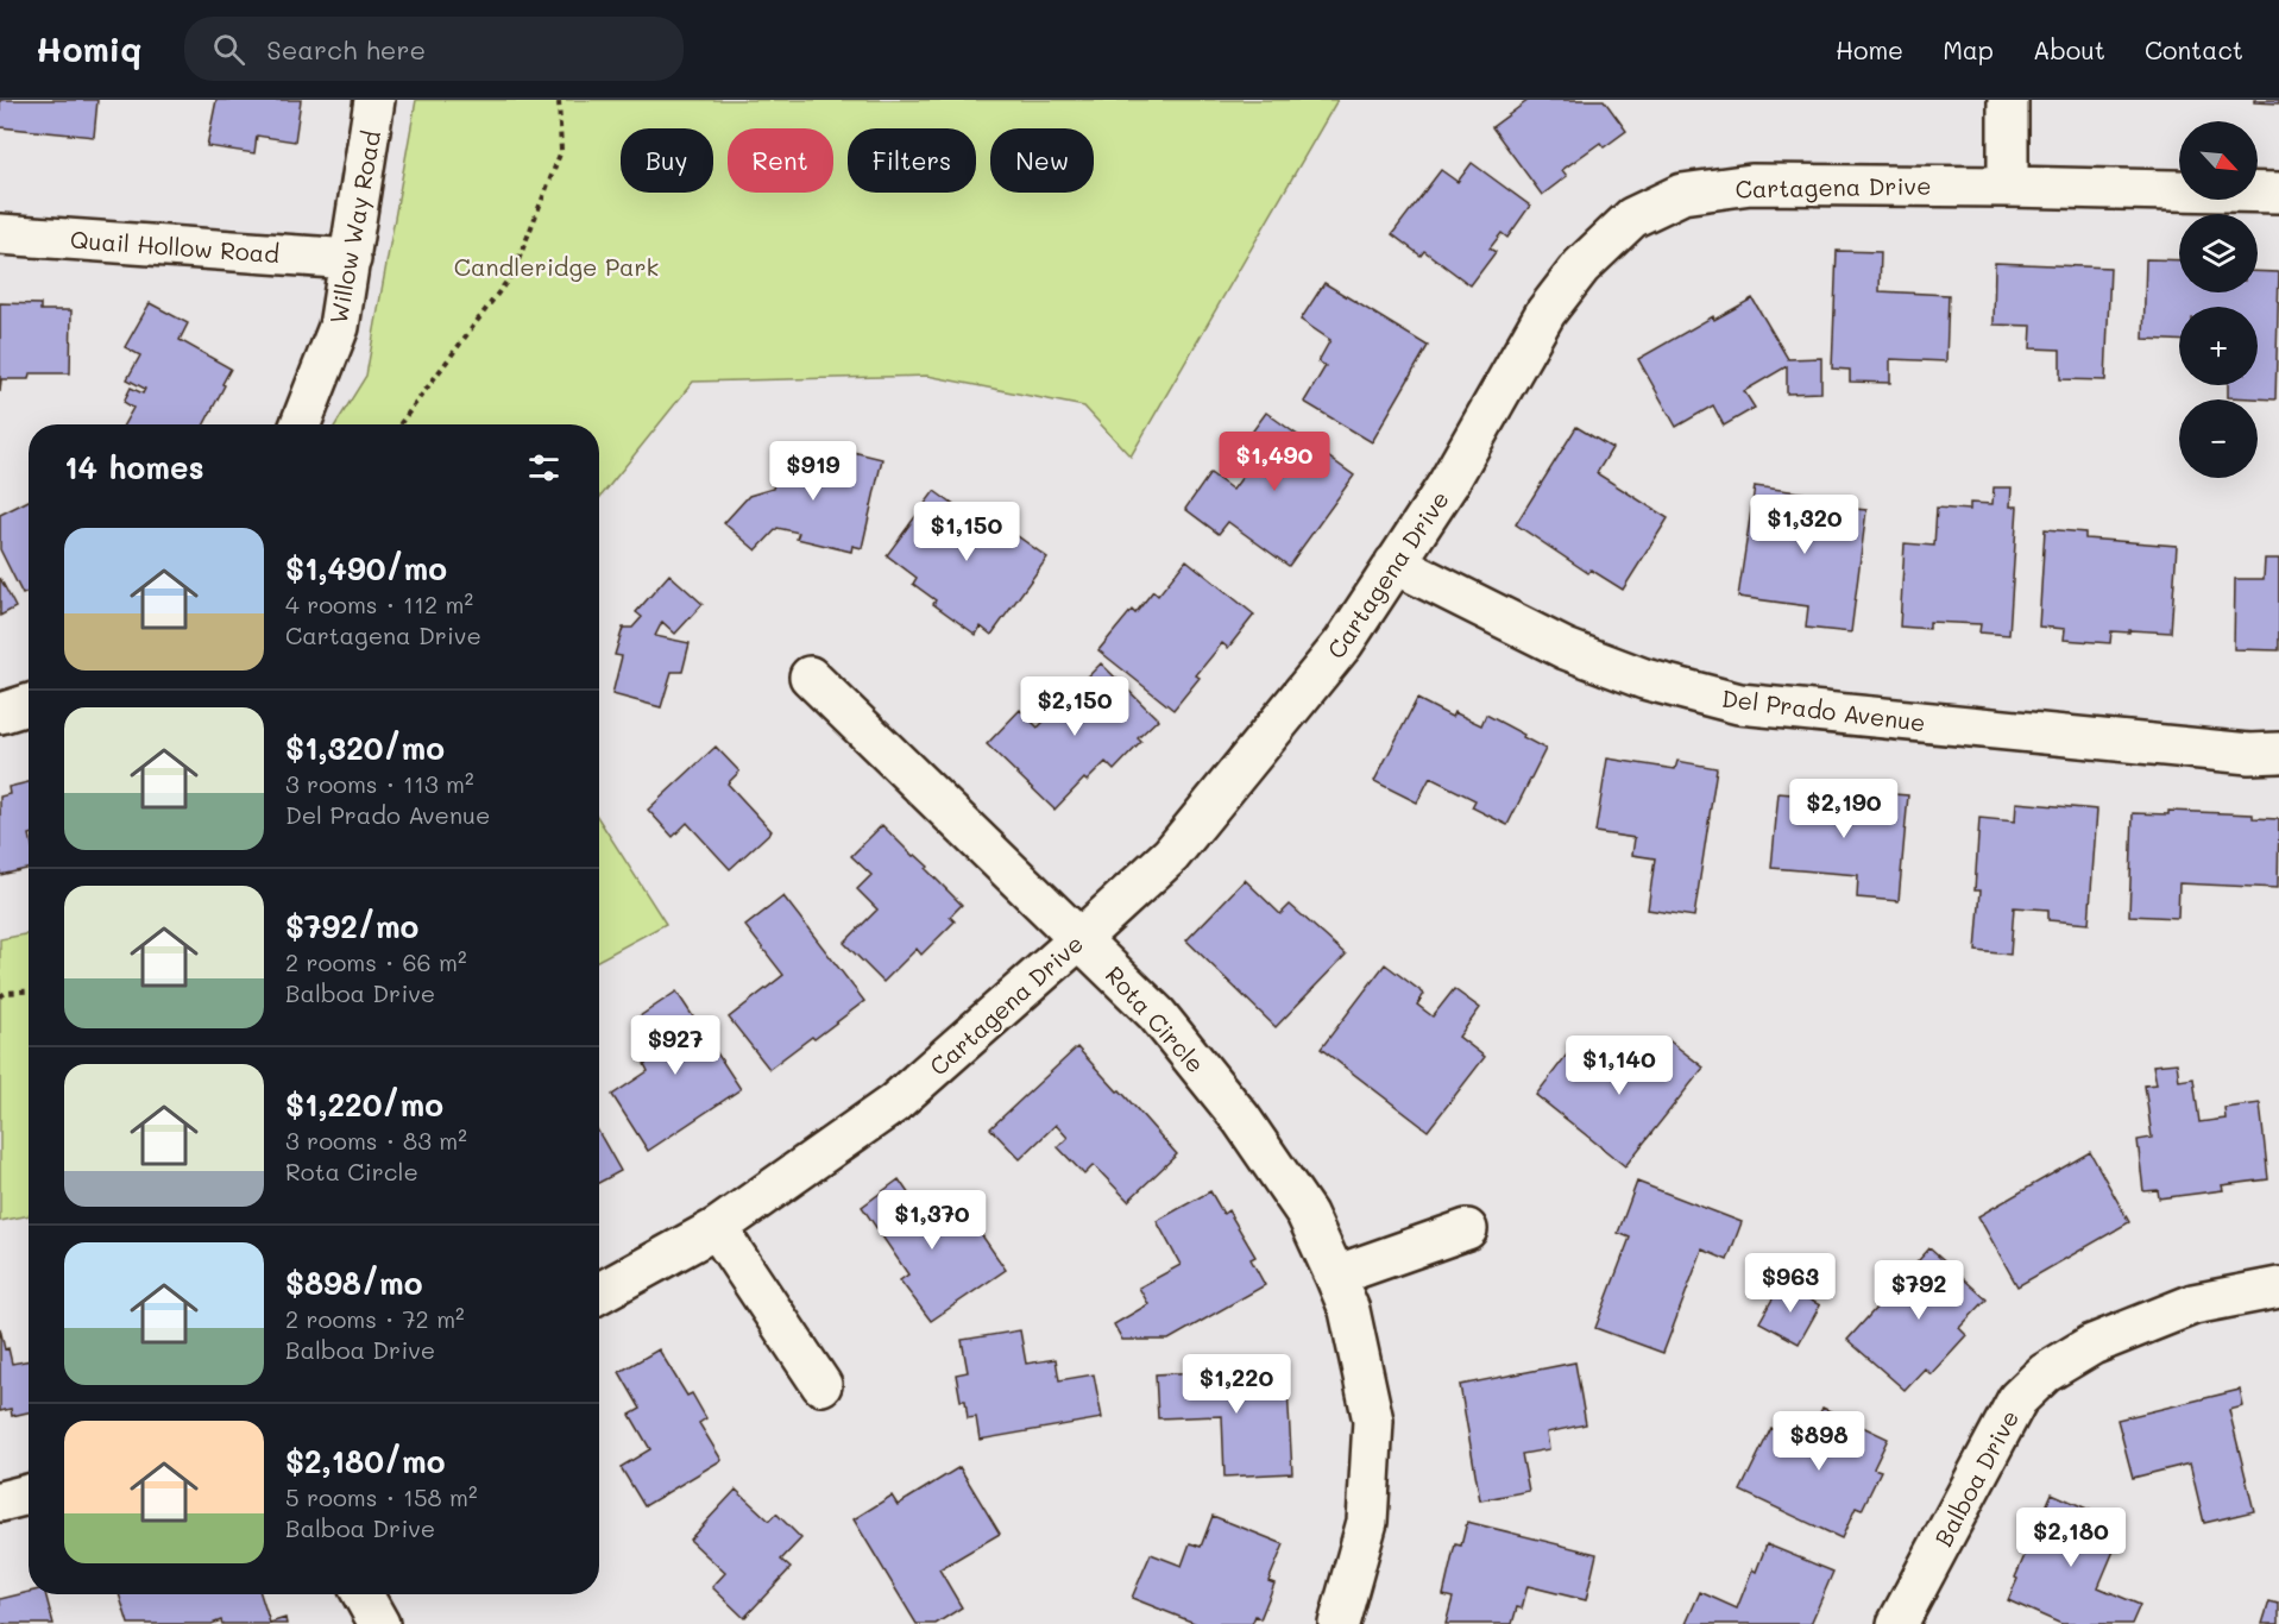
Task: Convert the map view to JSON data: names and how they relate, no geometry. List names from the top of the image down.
{
  "streets": {
    "street": [
      "Cartagena Drive",
      "Willow Way Road",
      "Quail Hollow Road",
      "Del Prado Avenue",
      "Rota Circle",
      "Balboa Drive"
    ]
  },
  "crossings": [
    ["Cartagena Drive", "Del Prado Avenue"],
    ["Cartagena Drive", "Rota Circle"],
    ["Willow Way Road", "Quail Hollow Road"]
  ],
  "parks": ["Candleridge Park"],
  "north": "bottom right",
  "page": {
    "header": "Homiq",
    "search": "Search here",
    "nav": [
      "Home",
      "Map",
      "About",
      "Contact"
    ],
    "map_buttons": ["+", "−"],
    "chip": [
      "Buy",
      "Rent",
      "Filters",
      "New"
    ],
    "heading": "14 homes",
    "price": [
      "$1,490",
      "$919",
      "$1,320",
      "$1,150",
      "$2,150",
      "$2,190",
      "$927",
      "$1,140",
      "$1,370",
      "$963",
      "$792",
      "$1,220",
      "$898",
      "$2,180"
    ],
    "list": [
      {
        "name": "$1,490/mo",
        "note": "4 rooms · 112 m² · Cartagena Drive"
      },
      {
        "name": "$1,320/mo",
        "note": "3 rooms · 113 m² · Del Prado Avenue"
      },
      {
        "name": "$792/mo",
        "note": "2 rooms · 66 m² · Balboa Drive"
      },
      {
        "name": "$1,220/mo",
        "note": "3 rooms · 83 m² · Rota Circle"
      },
      {
        "name": "$898/mo",
        "note": "2 rooms · 72 m² · Balboa Drive"
      },
      {
        "name": "$2,180/mo",
        "note": "5 rooms · 158 m² · Balboa Drive"
      }
    ]
  }
}
